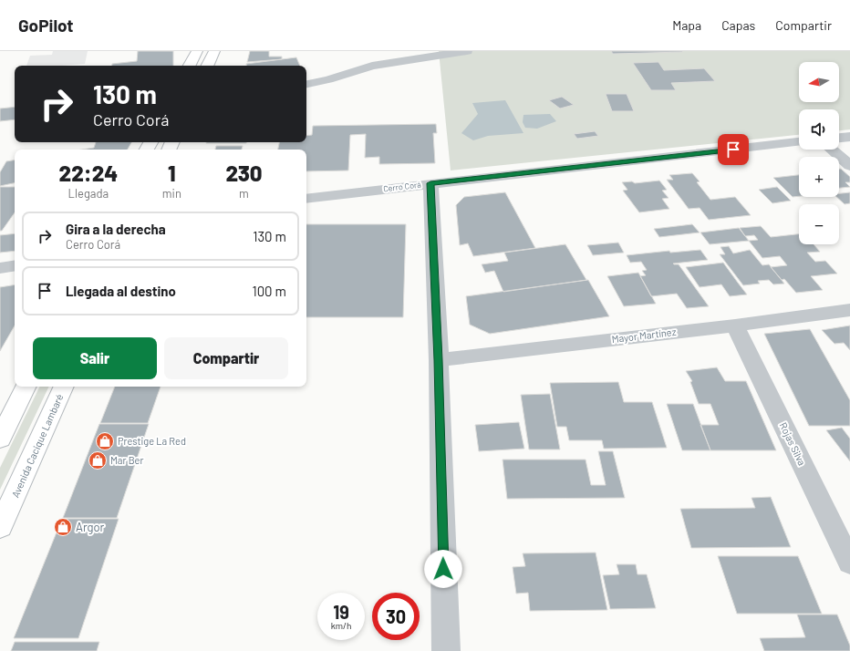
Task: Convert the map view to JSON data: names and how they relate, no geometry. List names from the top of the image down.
{
  "streets": {
    "main road": ["Avenida Cacique Lambaré"],
    "street": ["Cerro Corá", "Mayor Martínez", "Rojas Silva"]
  },
  "crossings": [
    ["Mayor Martínez", "Rojas Silva"]
  ],
  "places": {
    "shop": ["Prestige La Red", "Mar Ber", "Argor"]
  },
  "north": "left",
  "page": {
    "header": "GoPilot",
    "nav": ["Mapa", "Capas", "Compartir"],
    "map_buttons": ["+", "−"],
    "turn": ["130 m", "Cerro Corá"],
    "eta": [
      "22:24",
      "Llegada",
      "1",
      "min",
      "230",
      "m"
    ],
    "list": [
      {
        "name": "Gira a la derecha",
        "note": "Cerro Corá",
        "value": "130 m"
      },
      {
        "name": "Llegada al destino",
        "value": "100 m"
      }
    ],
    "buttons": ["Salir", "Compartir"],
    "speed": "19 km/h",
    "limit": "30"
  }
}
